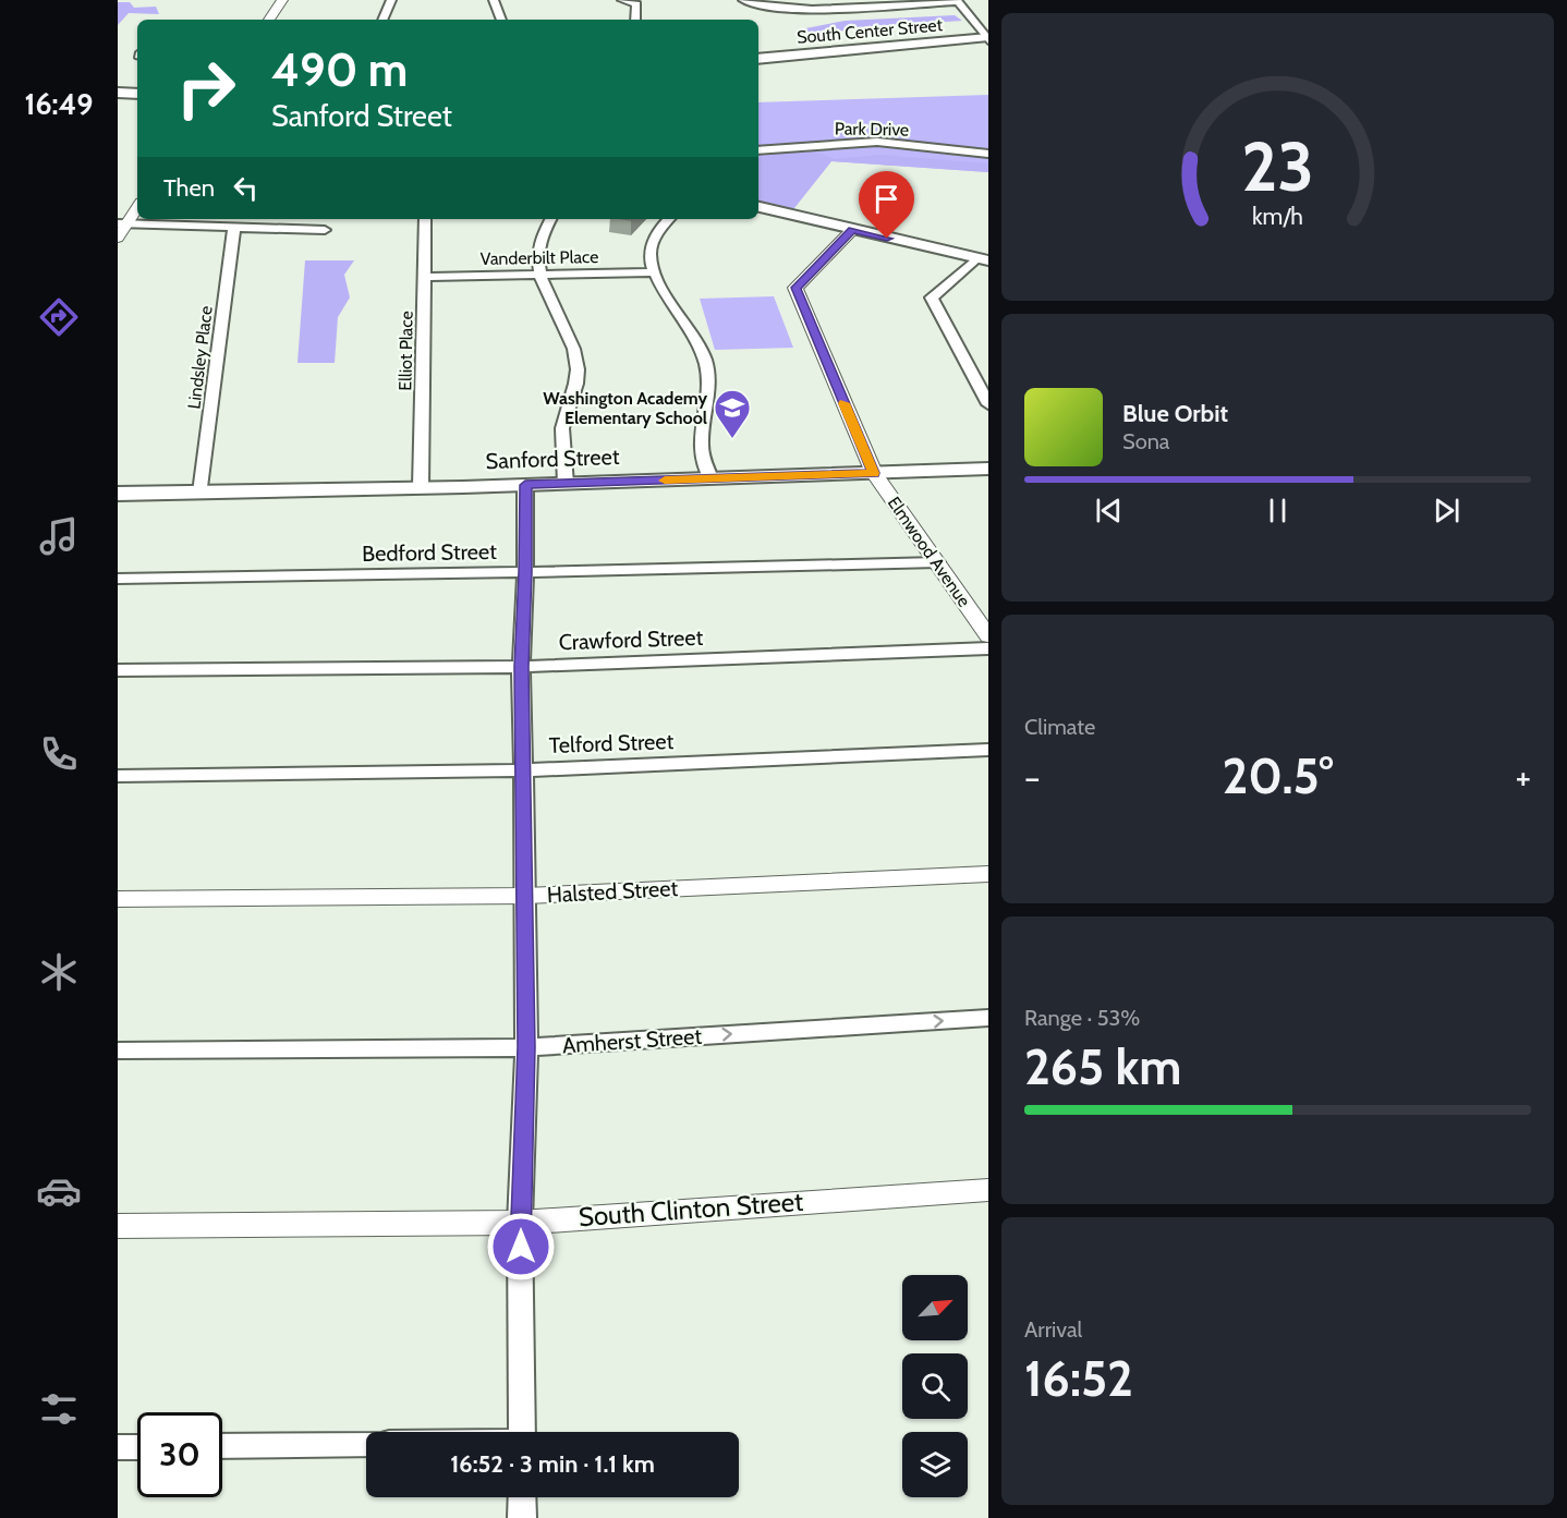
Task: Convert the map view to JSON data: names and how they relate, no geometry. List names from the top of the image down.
{
  "streets": {
    "main road": ["South Center Street", "Sanford Street"],
    "street": [
      "Park Drive",
      "Vanderbilt Place",
      "Elliot Place",
      "Lindsley Place",
      "Elmwood Avenue",
      "Bedford Street",
      "Crawford Street",
      "Telford Street",
      "Halsted Street",
      "Amherst Street",
      "South Clinton Street"
    ]
  },
  "crossings": [
    ["Vanderbilt Place", "Elliot Place"],
    ["Elliot Place", "Sanford Street"],
    ["Lindsley Place", "Sanford Street"],
    ["Sanford Street", "Elmwood Avenue"],
    ["Elmwood Avenue", "Bedford Street"]
  ],
  "one_way": ["Amherst Street"],
  "places": {
    "school or university": ["Washington Academy Elementary School"]
  },
  "north": "top right",
  "page": {
    "tabs": "16:49",
    "turn": ["490 m", "Sanford Street"],
    "then": "Then",
    "song": ["Blue Orbit", "Sona"],
    "tile": [
      "Climate",
      ["Range · 53%", "265 km"],
      ["Arrival", "16:52"]
    ],
    "heat": ["−", "20.5°", "+"],
    "limit": "30",
    "trip": "16:52 · 3 min · 1.1 km",
    "gauge": ["23", "km/h"]
  }
}
